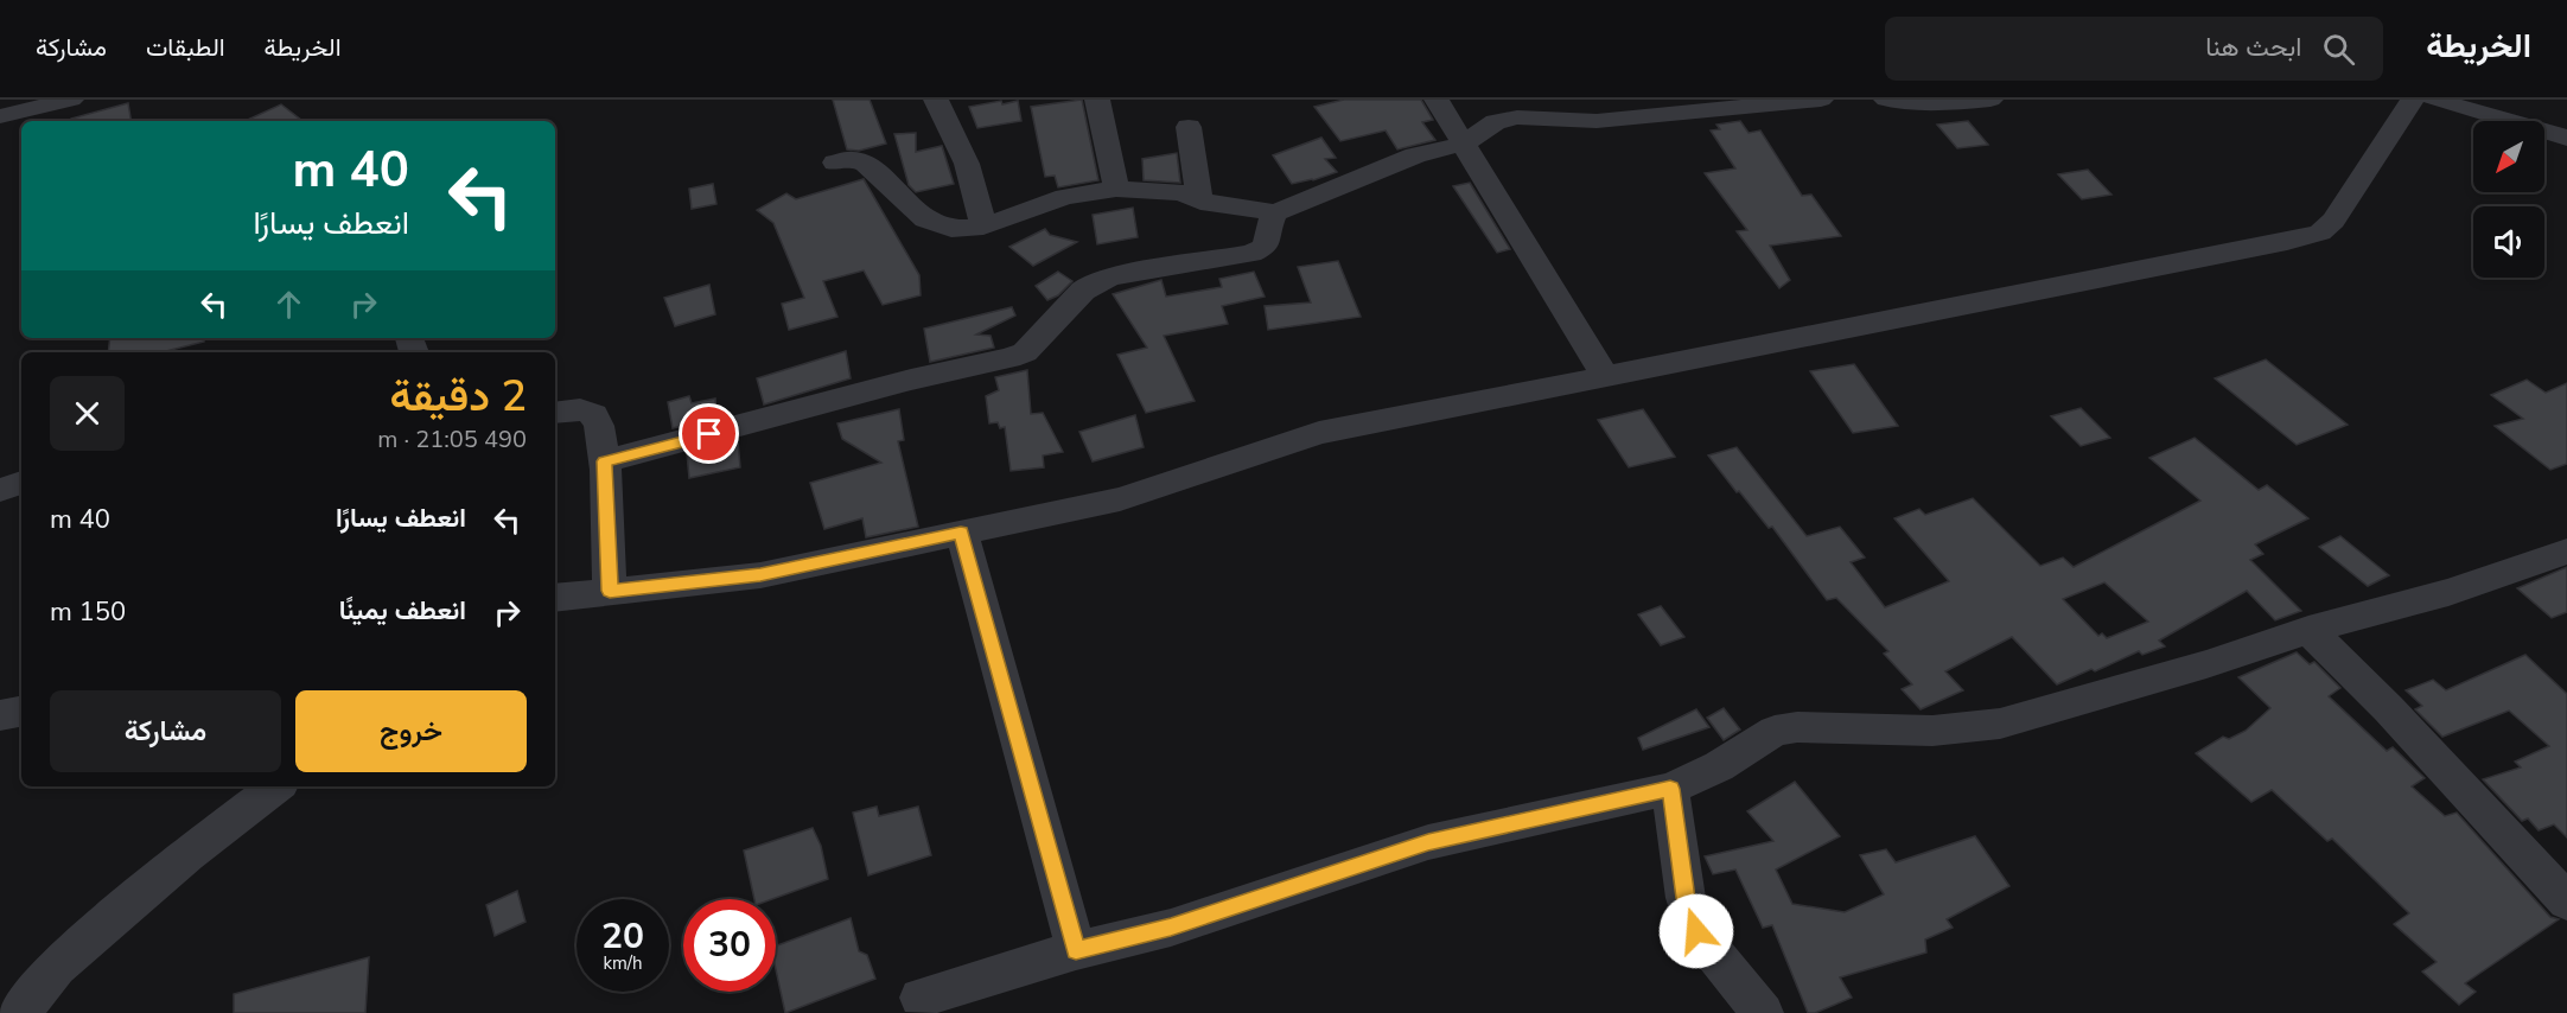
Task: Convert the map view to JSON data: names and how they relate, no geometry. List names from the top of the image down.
{
  "north": "bottom left",
  "page": {
    "header": "الخريطة",
    "search": "ابحث هنا",
    "nav": ["الخريطة", "الطبقات", "مشاركة"],
    "turn": ["40 m", "انعطف يسارًا"],
    "heading": ["2 دقيقة", "490 m · 21:05"],
    "list": [
      {
        "name": "انعطف يسارًا",
        "value": "40 m"
      },
      {
        "name": "انعطف يمينًا",
        "value": "150 m"
      }
    ],
    "buttons": ["خروج", "مشاركة"],
    "speed": "20 km/h",
    "limit": "30"
  }
}
